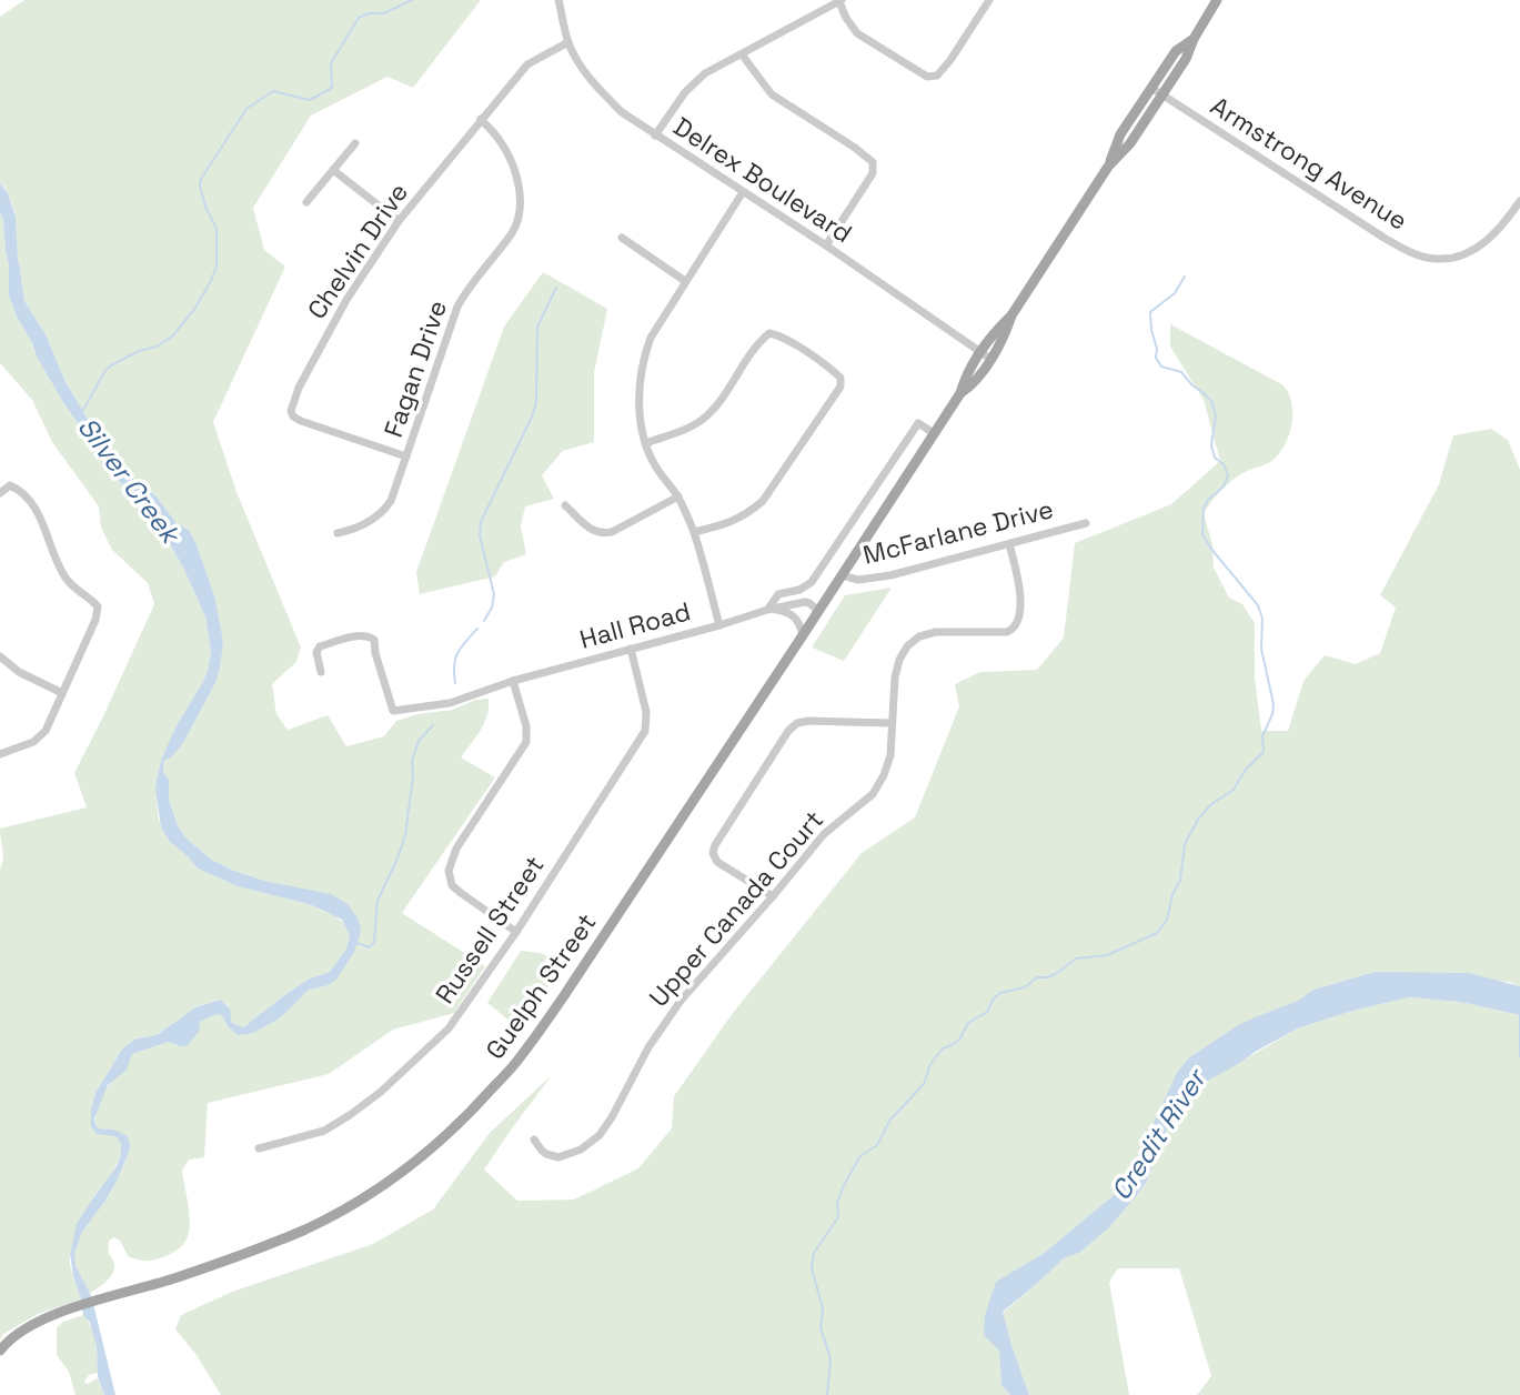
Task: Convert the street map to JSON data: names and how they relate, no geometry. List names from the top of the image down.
{
  "streets": {
    "main road": ["Guelph Street"],
    "street": [
      "Armstrong Avenue",
      "Delrex Boulevard",
      "Chelvin Drive",
      "Fagan Drive",
      "McFarlane Drive",
      "Hall Road",
      "Upper Canada Court",
      "Russell Street"
    ]
  },
  "crossings": [
    ["Armstrong Avenue", "Guelph Street"],
    ["Delrex Boulevard", "Chelvin Drive"],
    ["Delrex Boulevard", "Guelph Street"],
    ["Chelvin Drive", "Fagan Drive"],
    ["McFarlane Drive", "Upper Canada Court"],
    ["McFarlane Drive", "Guelph Street"],
    ["Hall Road", "Russell Street"],
    ["Hall Road", "Guelph Street"]
  ],
  "water": ["Silver Creek", "Credit River"]
}
